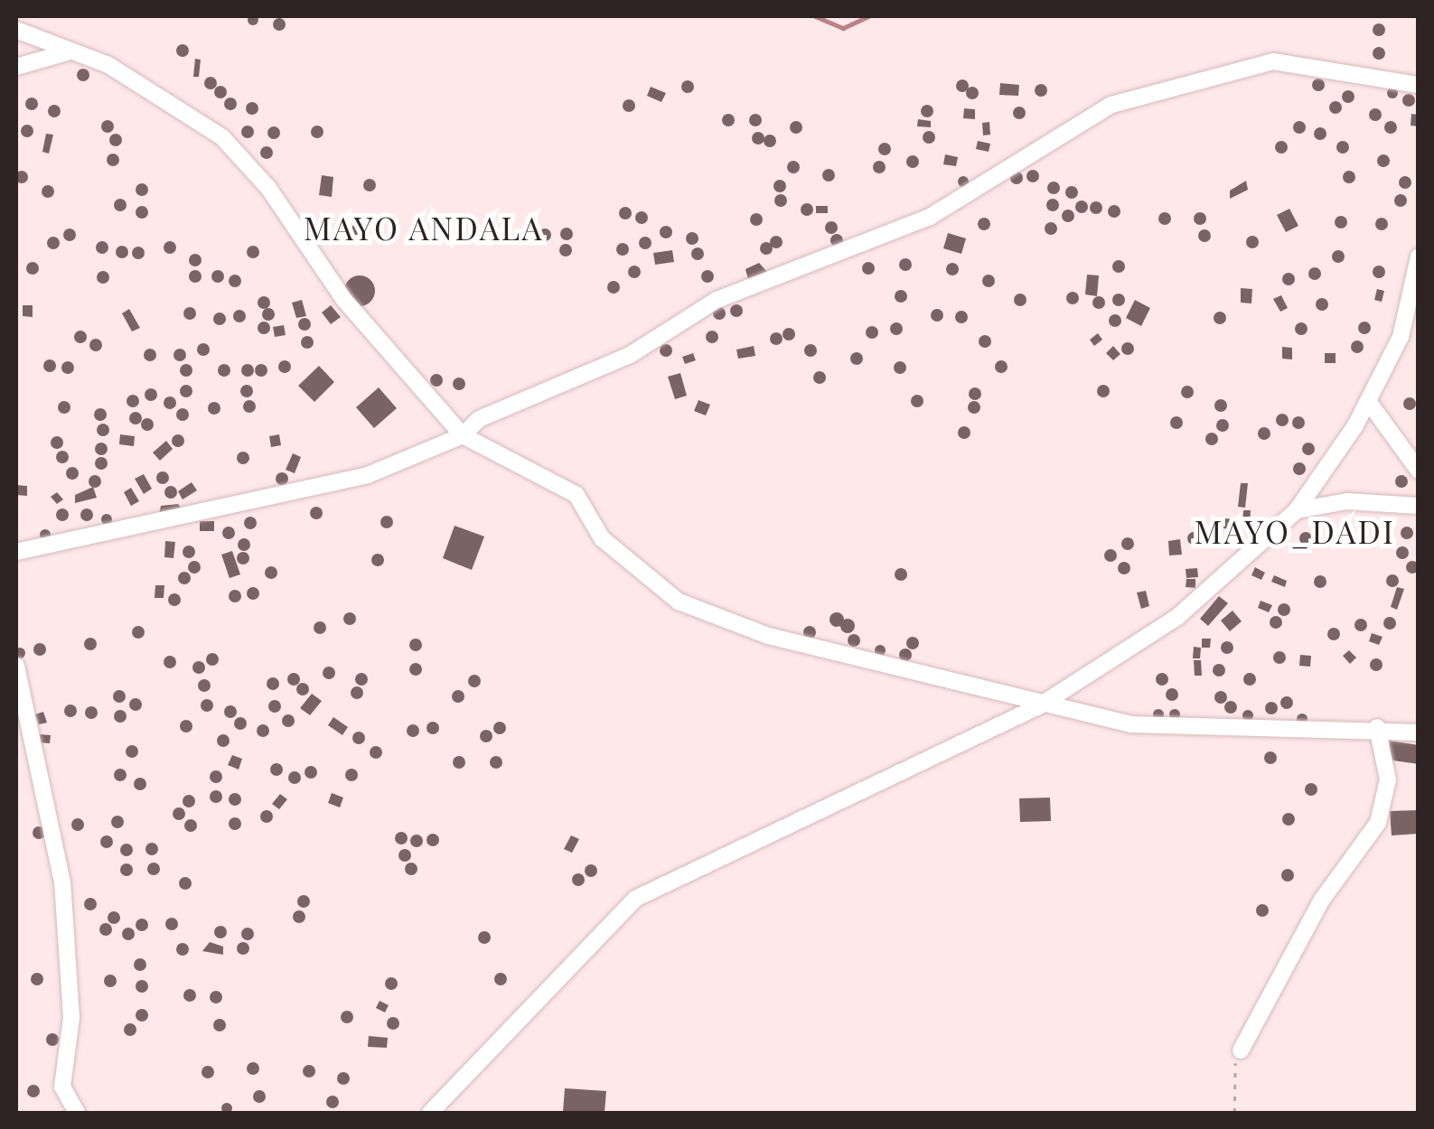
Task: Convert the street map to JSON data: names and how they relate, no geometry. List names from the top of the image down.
{
  "districts": ["MAYO ANDALA", "MAYO_DADI"]
}
